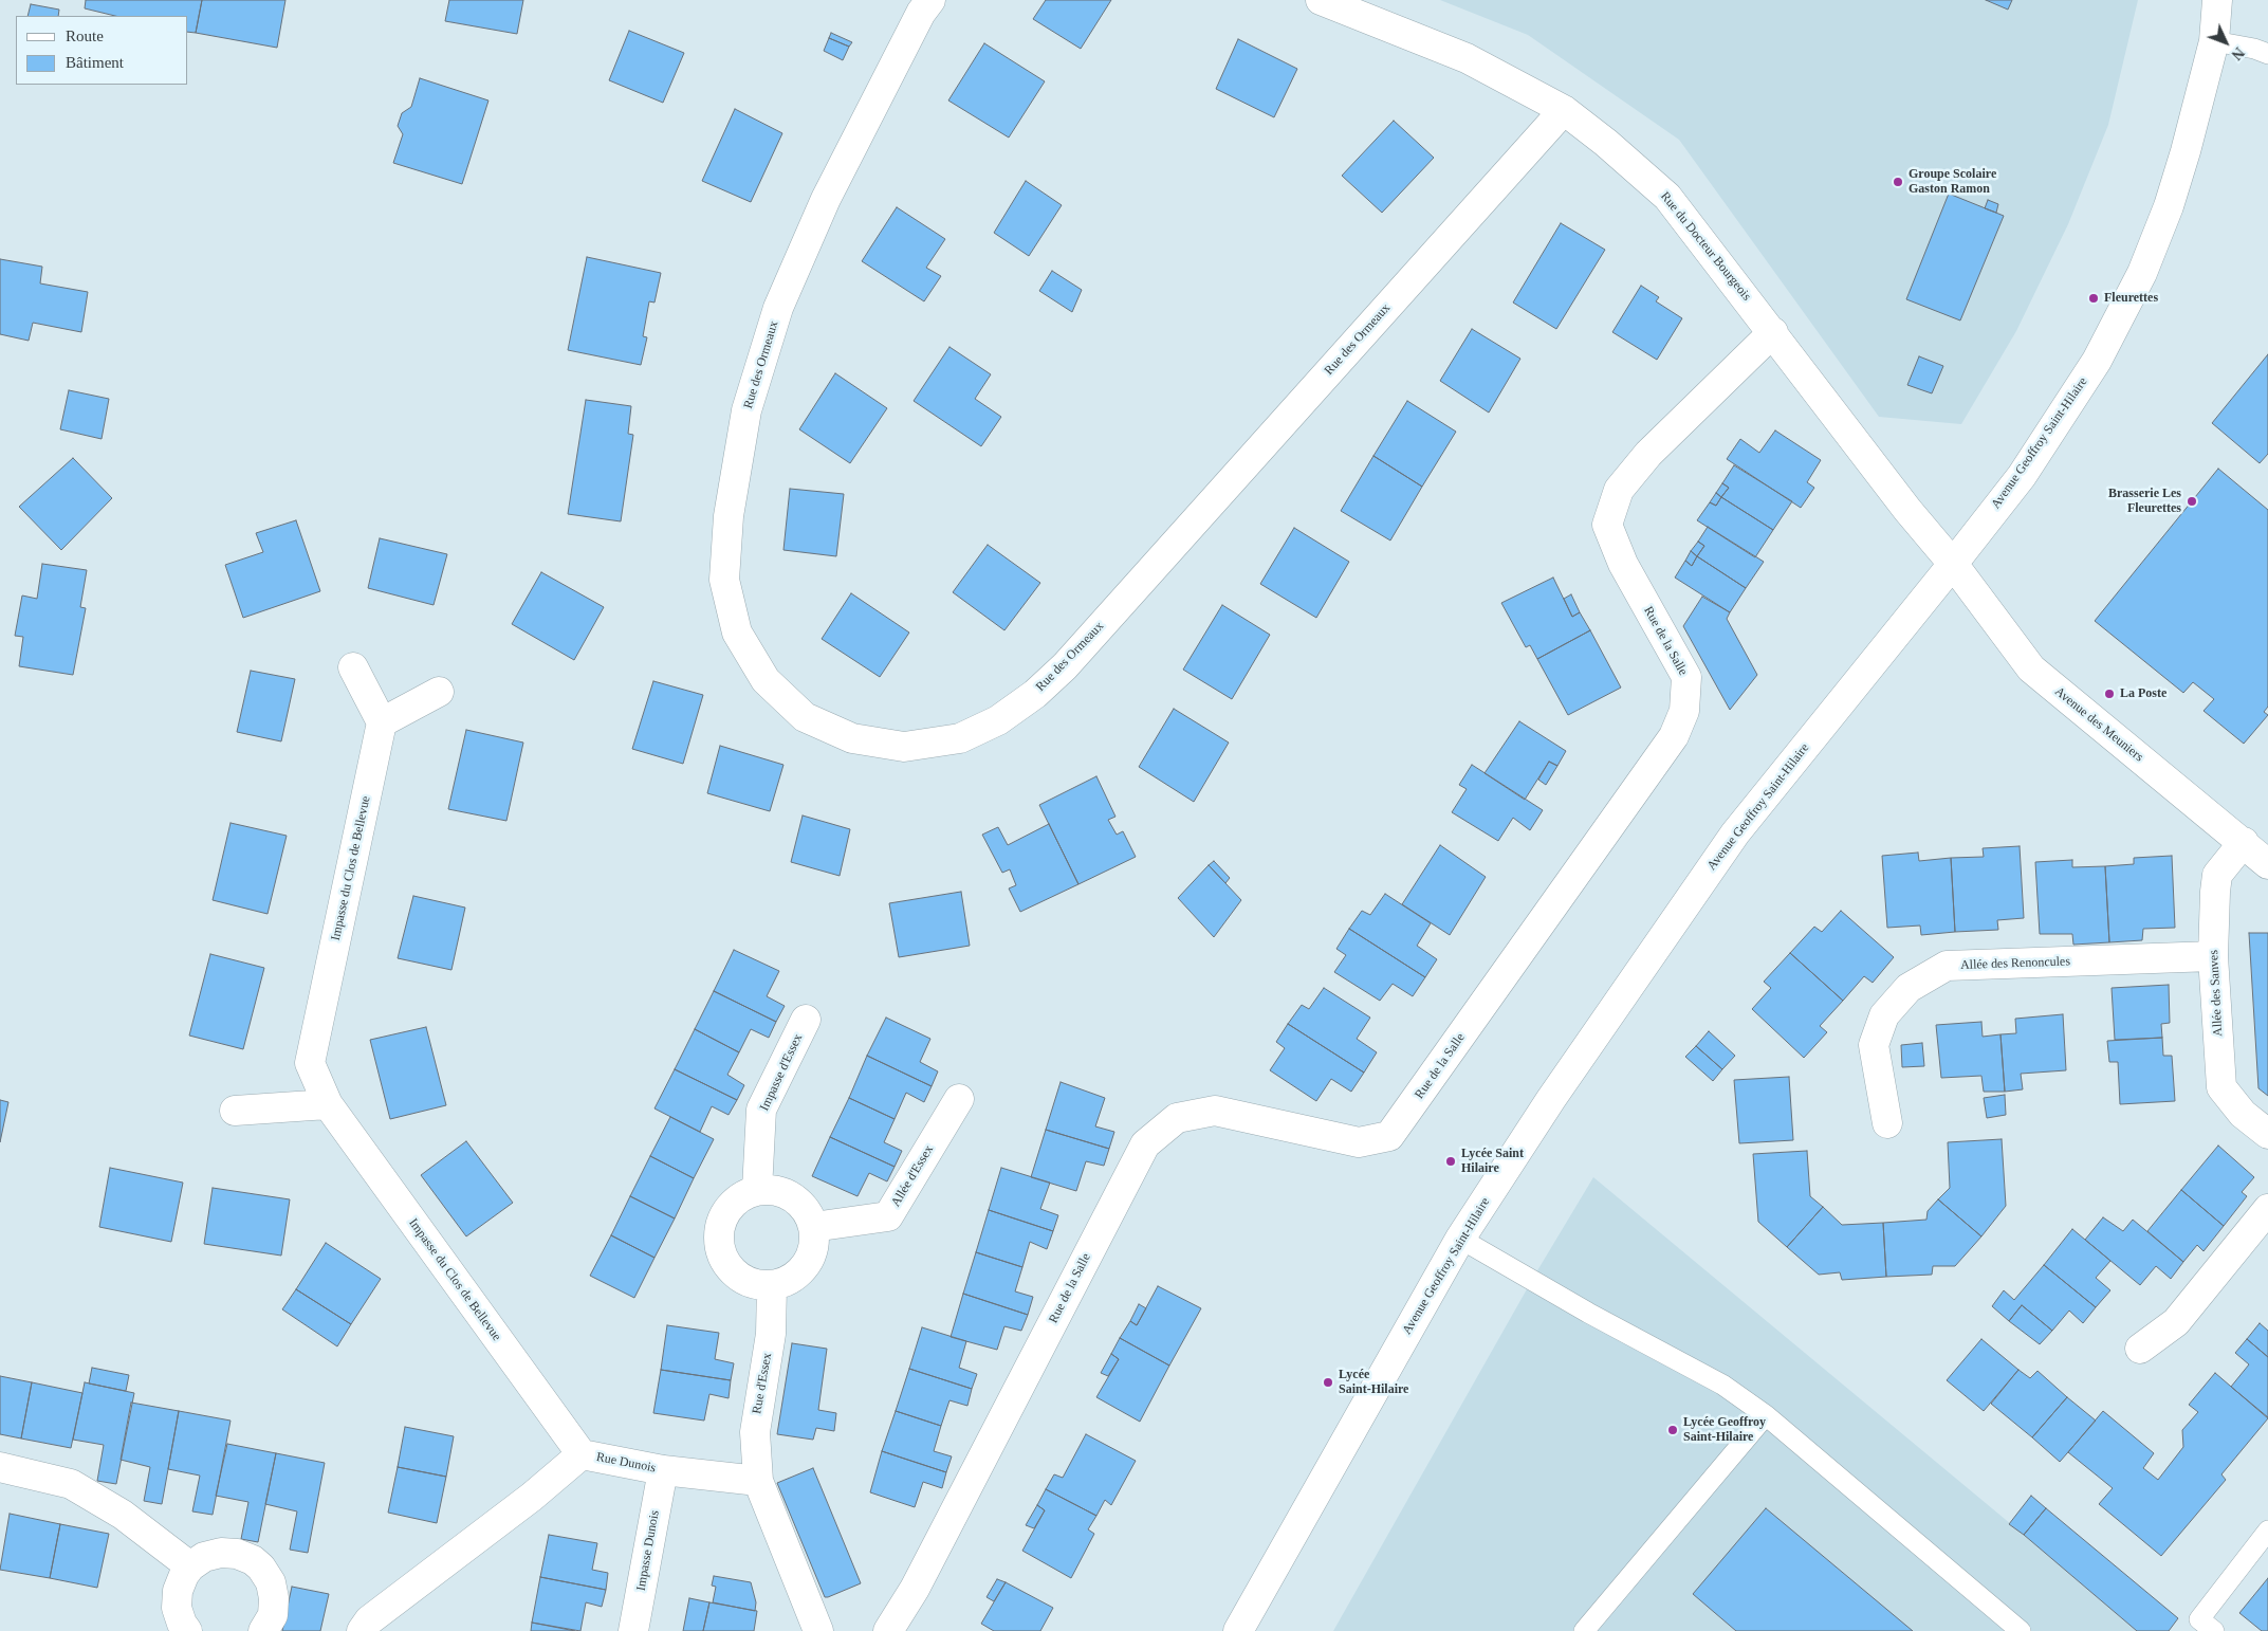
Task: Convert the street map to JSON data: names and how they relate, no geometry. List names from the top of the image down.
{
  "streets": {
    "street": [
      "Rue du Docteur Bourgeois",
      "Rue des Ormeaux",
      "Avenue Geoffroy Saint-Hilaire",
      "Rue de la Salle",
      "Avenue des Meuniers",
      "Impasse du Clos de Bellevue",
      "Allée des Renoncules",
      "Allée des Sanves",
      "Impasse d'Essex",
      "Allée d'Essex",
      "Rue d'Essex",
      "Rue Dunois",
      "Impasse Dunois"
    ]
  },
  "crossings": [
    ["Rue du Docteur Bourgeois", "Rue des Ormeaux"],
    ["Rue du Docteur Bourgeois", "Avenue Geoffroy Saint-Hilaire"],
    ["Rue du Docteur Bourgeois", "Rue de la Salle"],
    ["Rue du Docteur Bourgeois", "Avenue des Meuniers"],
    ["Avenue Geoffroy Saint-Hilaire", "Avenue des Meuniers"],
    ["Avenue des Meuniers", "Allée des Sanves"],
    ["Impasse du Clos de Bellevue", "Rue Dunois"],
    ["Allée des Renoncules", "Allée des Sanves"],
    ["Impasse d'Essex", "Allée d'Essex"],
    ["Impasse d'Essex", "Rue d'Essex"],
    ["Allée d'Essex", "Rue d'Essex"],
    ["Rue d'Essex", "Rue Dunois"],
    ["Rue Dunois", "Impasse Dunois"]
  ],
  "places": [
    "Groupe Scolaire Gaston Ramon",
    "Fleurettes",
    "Brasserie Les Fleurettes",
    "La Poste",
    "Lycée Saint Hilaire",
    "Lycée Saint-Hilaire",
    "Lycée Geoffroy Saint-Hilaire"
  ],
  "legend": ["Route", "Bâtiment"],
  "north": "bottom right"
}
